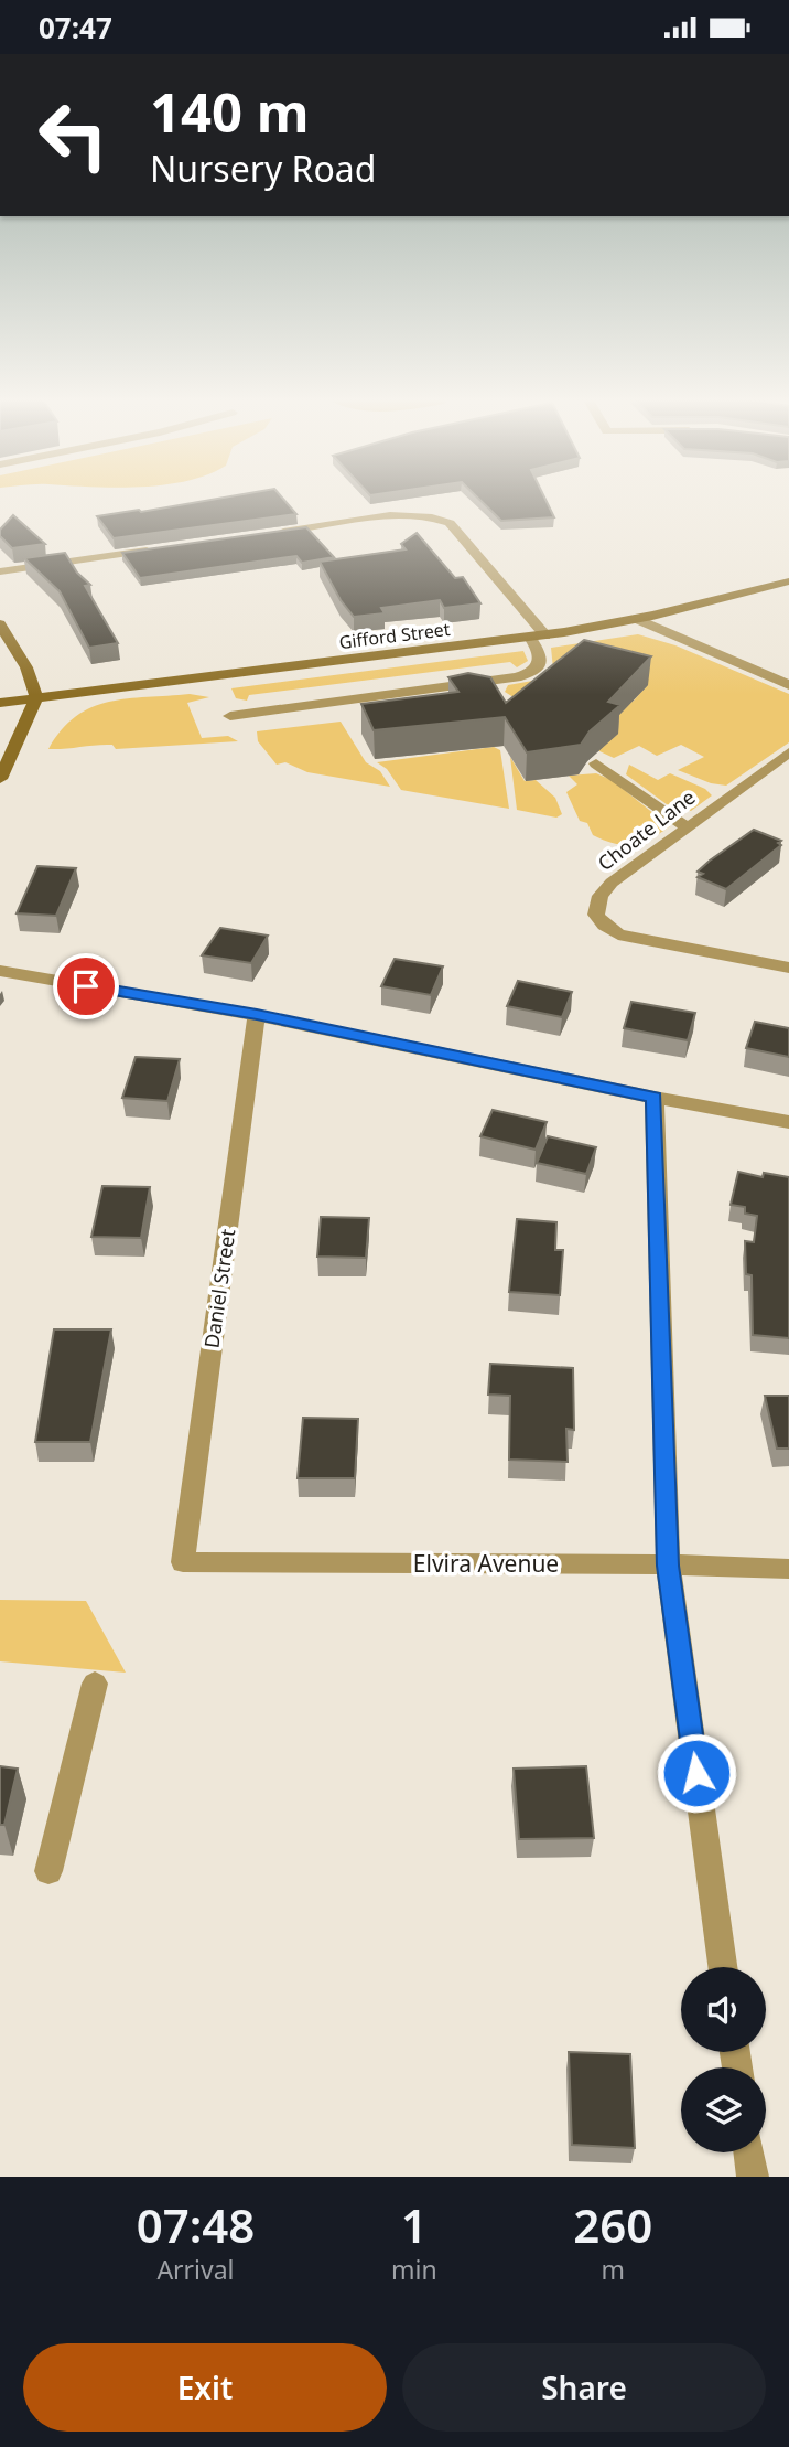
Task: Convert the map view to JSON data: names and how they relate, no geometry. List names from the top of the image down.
{
  "streets": {
    "main road": ["Gifford Street"],
    "street": ["Choate Lane", "Daniel Street", "Elvira Avenue"]
  },
  "crossings": [
    ["Daniel Street", "Elvira Avenue"]
  ],
  "page": {
    "status": "07:47",
    "turn": ["140 m", "Nursery Road"],
    "eta": [
      "07:48",
      "Arrival",
      "1",
      "min",
      "260",
      "m"
    ],
    "buttons": ["Exit", "Share"]
  }
}
